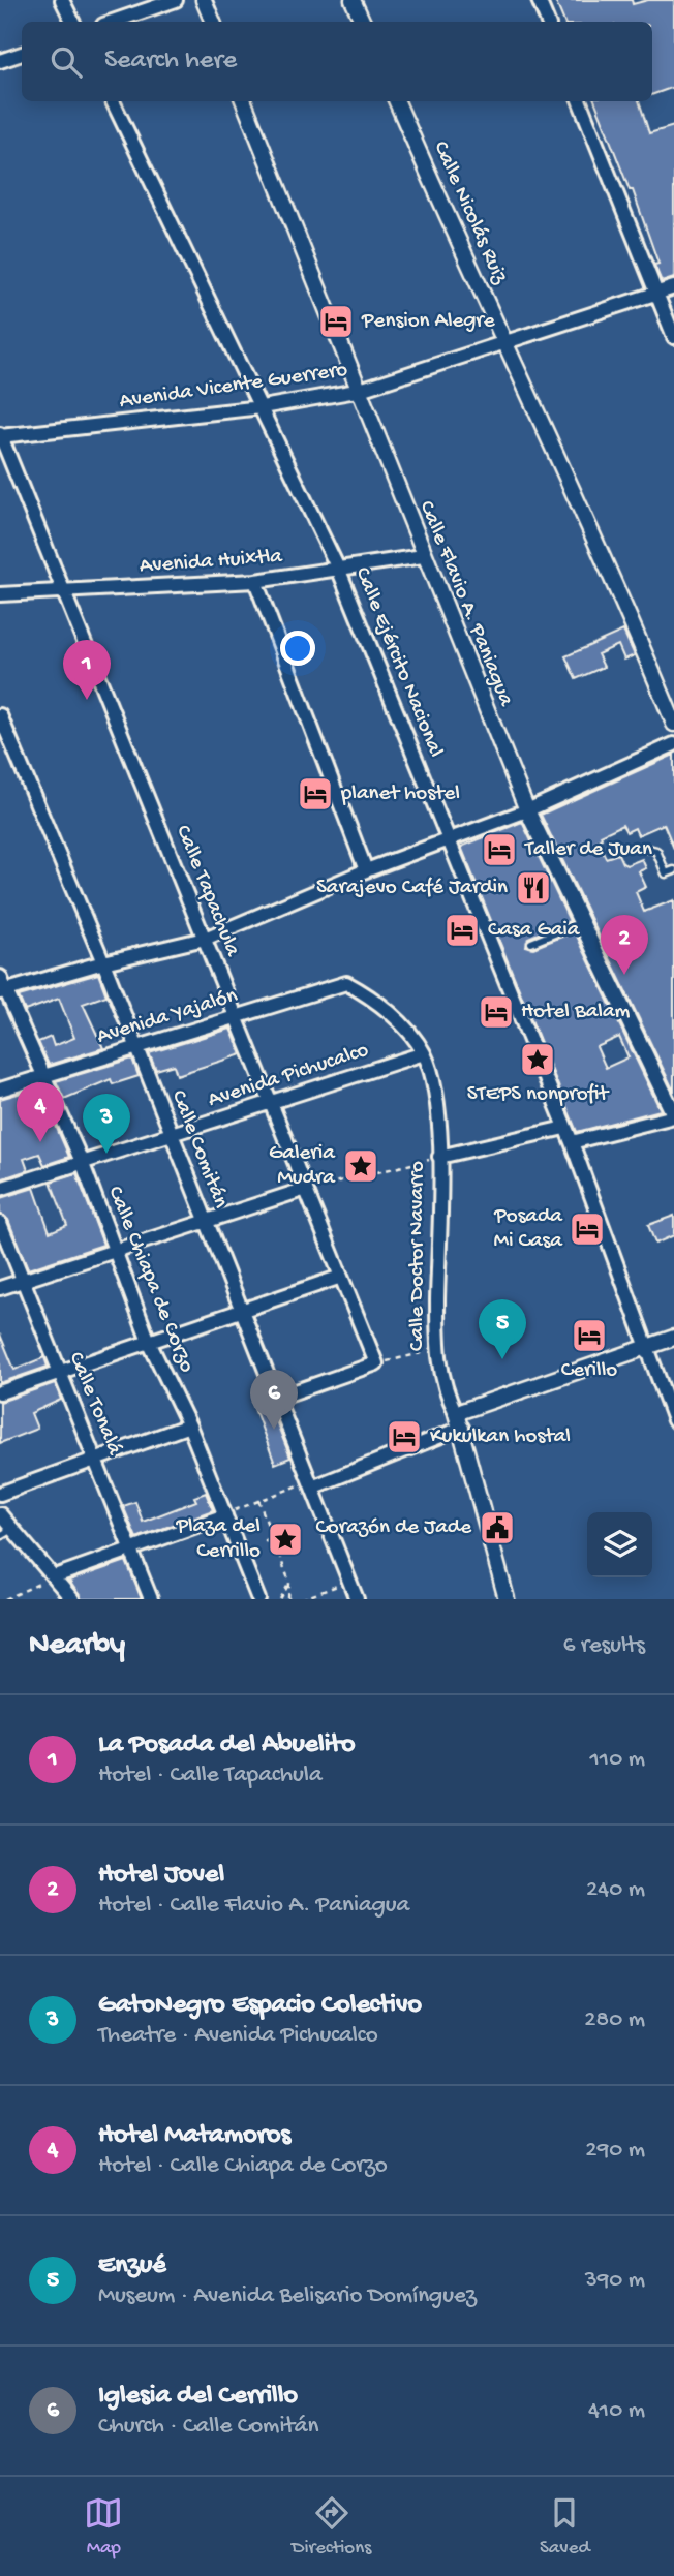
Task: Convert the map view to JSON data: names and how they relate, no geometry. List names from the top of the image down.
{
  "streets": {
    "street": [
      "Calle Nicolás Ruiz",
      "Avenida Vicente Guerrero",
      "Avenida Huixtla",
      "Calle Flavio A. Paniagua",
      "Calle Ejército Nacional",
      "Calle Tapachula",
      "Avenida Yajalón",
      "Avenida Pichucalco",
      "Calle Comitán",
      "Calle Doctor Navarro",
      "Calle Chiapa de Corzo",
      "Calle Tonalá"
    ]
  },
  "crossings": [
    ["Calle Nicolás Ruiz", "Avenida Vicente Guerrero"],
    ["Avenida Vicente Guerrero", "Calle Flavio A. Paniagua"],
    ["Avenida Vicente Guerrero", "Calle Ejército Nacional"],
    ["Avenida Vicente Guerrero", "Calle Tapachula"],
    ["Avenida Huixtla", "Calle Flavio A. Paniagua"],
    ["Avenida Huixtla", "Calle Ejército Nacional"],
    ["Avenida Huixtla", "Calle Tapachula"],
    ["Calle Tapachula", "Avenida Yajalón"],
    ["Calle Tapachula", "Avenida Pichucalco"],
    ["Avenida Yajalón", "Calle Comitán"],
    ["Avenida Yajalón", "Calle Doctor Navarro"],
    ["Avenida Yajalón", "Calle Chiapa de Corzo"],
    ["Avenida Pichucalco", "Calle Comitán"],
    ["Avenida Pichucalco", "Calle Doctor Navarro"],
    ["Avenida Pichucalco", "Calle Chiapa de Corzo"]
  ],
  "places": {
    "hotel": [
      "Pension Alegre",
      "planet hostel",
      "Taller de Juan",
      "Casa Gaia",
      "Hotel Balam",
      "Posada Mi Casa",
      "Cerillo",
      "Kukulkan hostal"
    ],
    "restaurant": ["Sarajevo Café Jardin"],
    "place": ["STEPS nonprofit", "Galeria Mudra", "Plaza del Cerrillo"],
    "public building": ["Corazón de Jade"]
  },
  "page": {
    "search": "Search here",
    "pins": [
      "1",
      "2",
      "4",
      "3",
      "5",
      "6"
    ],
    "heading": ["Nearby", "6 results"],
    "list": [
      {
        "mark": "1",
        "name": "La Posada del Abuelito",
        "note": "Hotel · Calle Tapachula",
        "value": "110 m"
      },
      {
        "mark": "2",
        "name": "Hotel Jovel",
        "note": "Hotel · Calle Flavio A. Paniagua",
        "value": "240 m"
      },
      {
        "mark": "3",
        "name": "GatoNegro Espacio Colectivo",
        "note": "Theatre · Avenida Pichucalco",
        "value": "280 m"
      },
      {
        "mark": "4",
        "name": "Hotel Matamoros",
        "note": "Hotel · Calle Chiapa de Corzo",
        "value": "290 m"
      },
      {
        "mark": "5",
        "name": "Enzué",
        "note": "Museum · Avenida Belisario Domínguez",
        "value": "390 m"
      },
      {
        "mark": "6",
        "name": "Iglesia del Cerrillo",
        "note": "Church · Calle Comitán",
        "value": "410 m"
      }
    ],
    "nav": ["Map", "Directions", "Saved"]
  }
}
